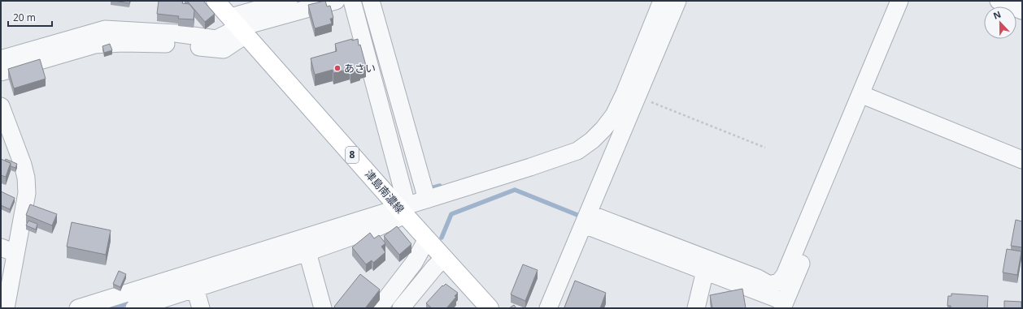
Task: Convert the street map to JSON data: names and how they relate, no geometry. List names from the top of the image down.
{
  "streets": {
    "main road": ["8", "津島南濃線"]
  },
  "places": ["あさい"],
  "scale_bar": "20 m",
  "north": "top"
}
